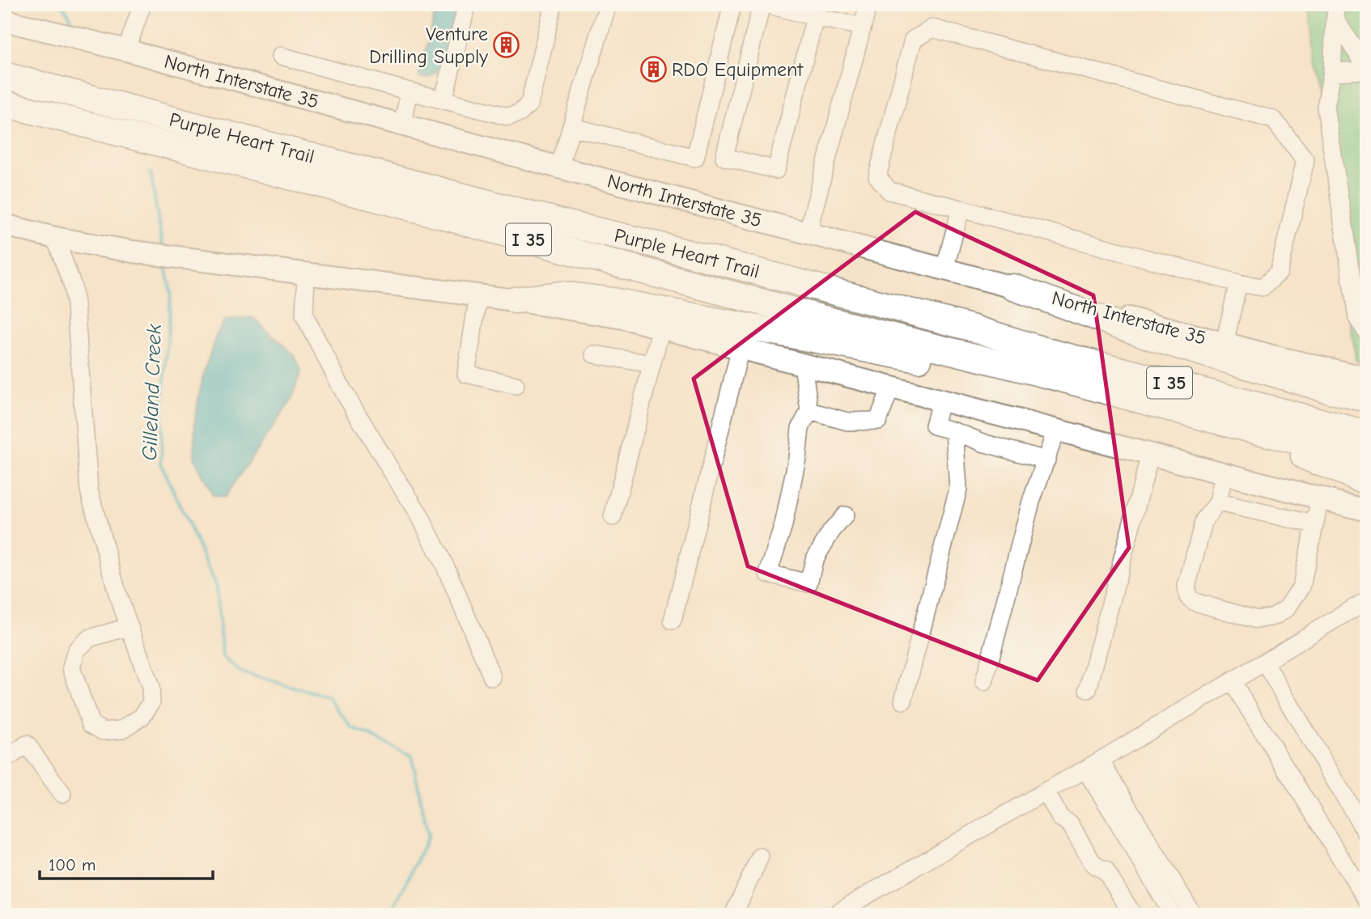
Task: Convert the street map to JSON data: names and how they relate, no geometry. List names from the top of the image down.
{
  "streets": {
    "highway": ["Purple Heart Trail", "I 35"],
    "main road": ["North Interstate 35"]
  },
  "water": ["Gilleland Creek"],
  "places": {
    "building": ["Venture Drilling Supply", "RDO Equipment"]
  },
  "scale_bar": "100 m"
}
